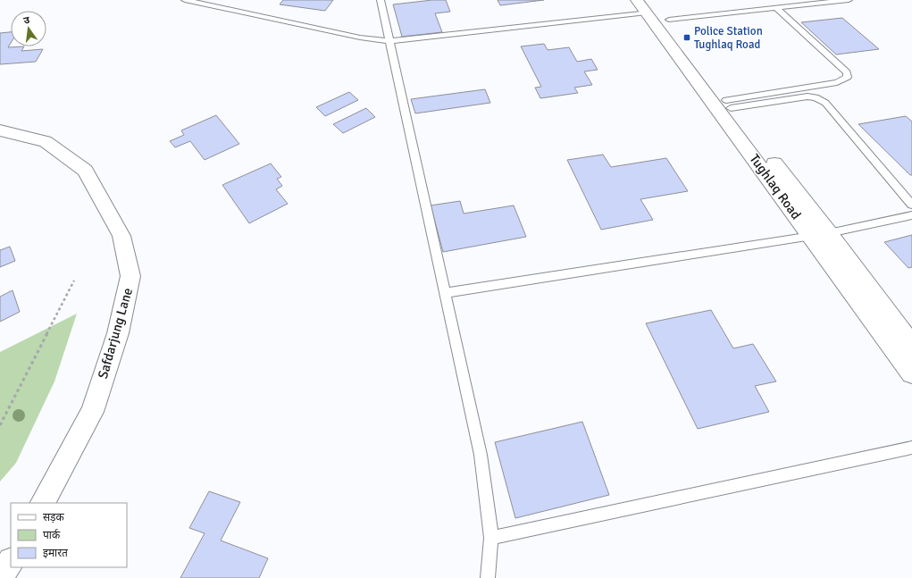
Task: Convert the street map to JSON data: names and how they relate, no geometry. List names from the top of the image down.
{
  "streets": {
    "main road": ["Tughlaq Road", "Safdarjung Lane"]
  },
  "places": {
    "transit": ["Police Station Tughlaq Road"]
  },
  "legend": ["सड़क", "पार्क", "इमारत"],
  "north": "top"
}
